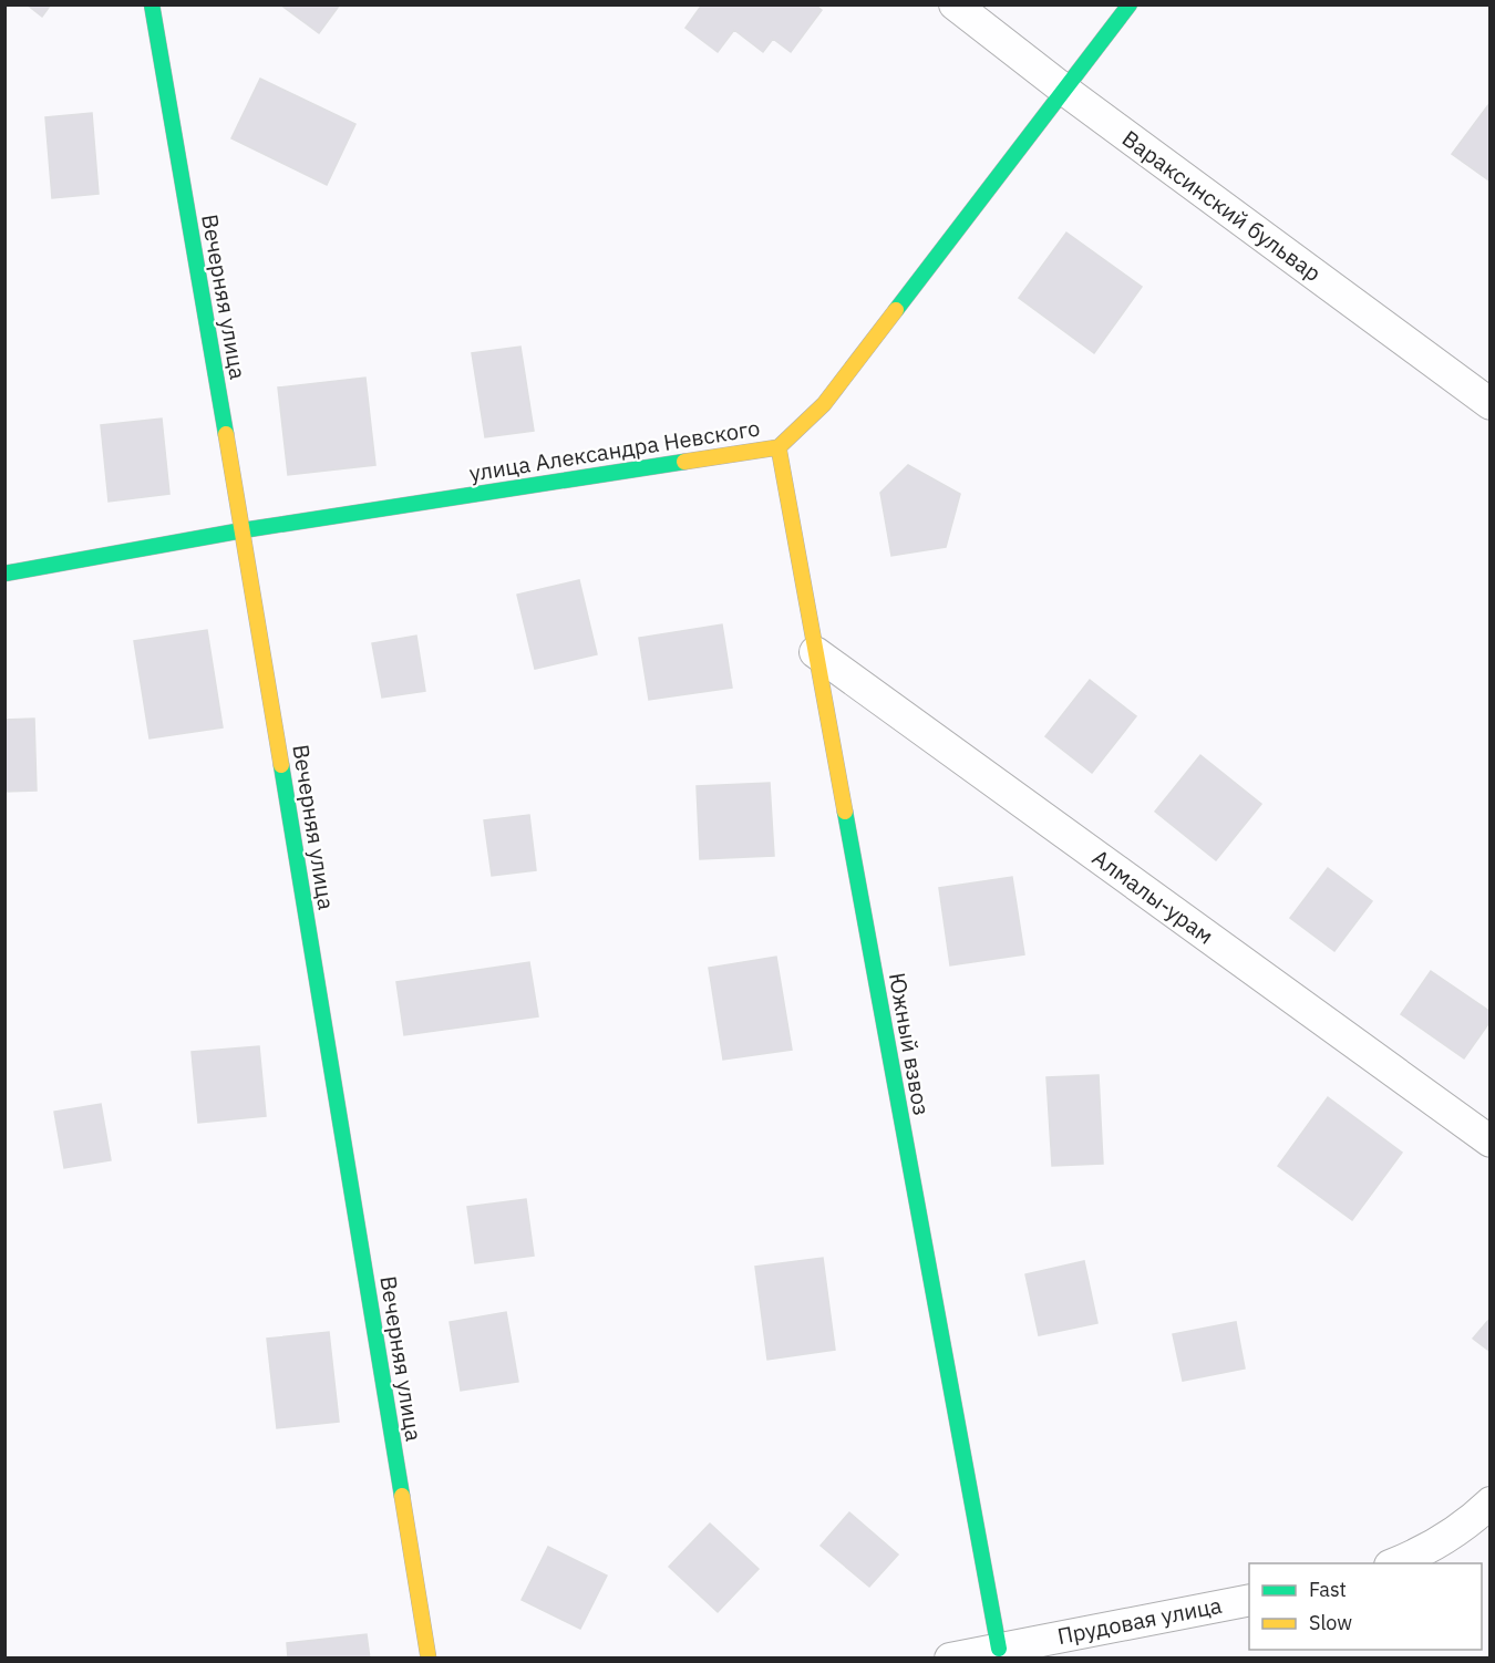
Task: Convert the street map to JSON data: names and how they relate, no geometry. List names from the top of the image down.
{
  "streets": {
    "street": [
      "Вараксинский бульвар",
      "Вечерняя улица",
      "улица Александра Невского",
      "Алмалы-урам",
      "Южный взвоз",
      "Прудовая улица"
    ]
  },
  "crossings": [
    ["Вараксинский бульвар", "улица Александра Невского"],
    ["Вечерняя улица", "улица Александра Невского"],
    ["улица Александра Невского", "Южный взвоз"],
    ["Алмалы-урам", "Южный взвоз"],
    ["Южный взвоз", "Прудовая улица"]
  ],
  "legend": ["Fast", "Slow"]
}
